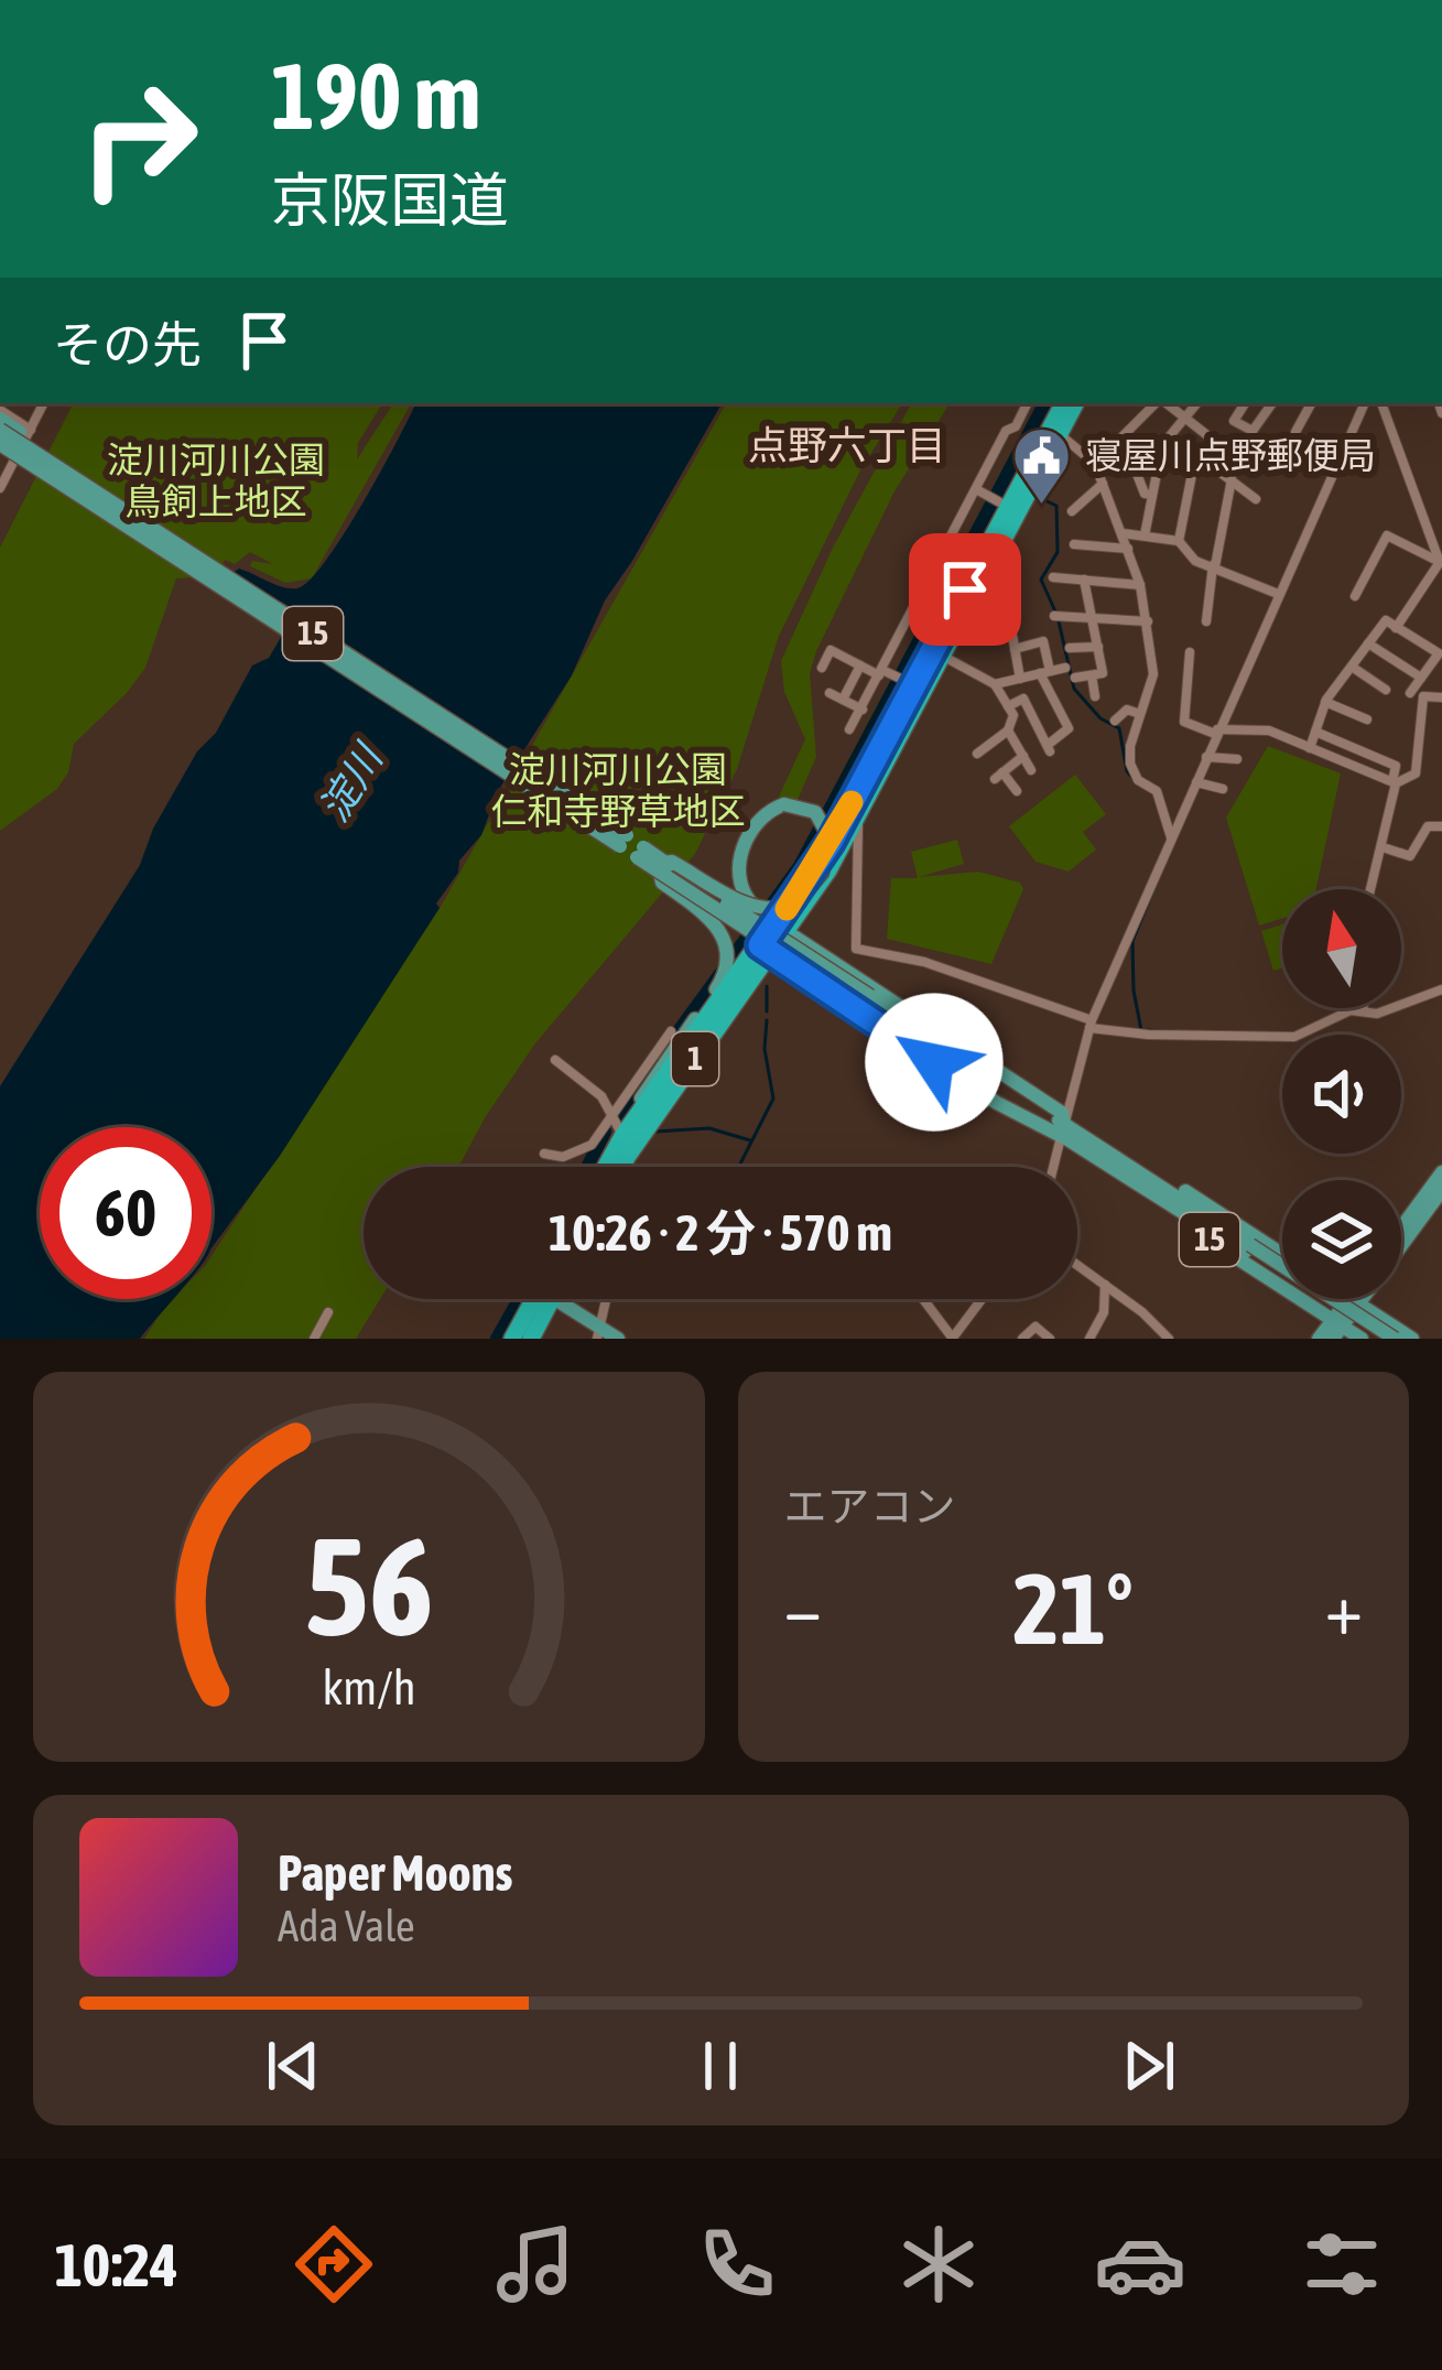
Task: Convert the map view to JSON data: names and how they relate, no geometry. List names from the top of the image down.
{
  "streets": {
    "highway": ["1"],
    "main road": ["15"]
  },
  "crossings": [
    ["15", "1"]
  ],
  "districts": ["点野六丁目"],
  "water": ["淀川"],
  "parks": ["淀川河川公園 鳥飼上地区", "淀川河川公園 仁和寺野草地区"],
  "places": {
    "public building": ["寝屋川点野郵便局"]
  },
  "north": "top",
  "page": {
    "turn": ["190 m", "京阪国道"],
    "then": "その先",
    "limit": "60",
    "trip": "10:26 · 2 分 · 570 m",
    "tile": "エアコン",
    "heat": ["−", "21°", "+"],
    "song": ["Paper Moons", "Ada Vale"],
    "tabs": "10:24",
    "gauge": ["56", "km/h"]
  }
}
